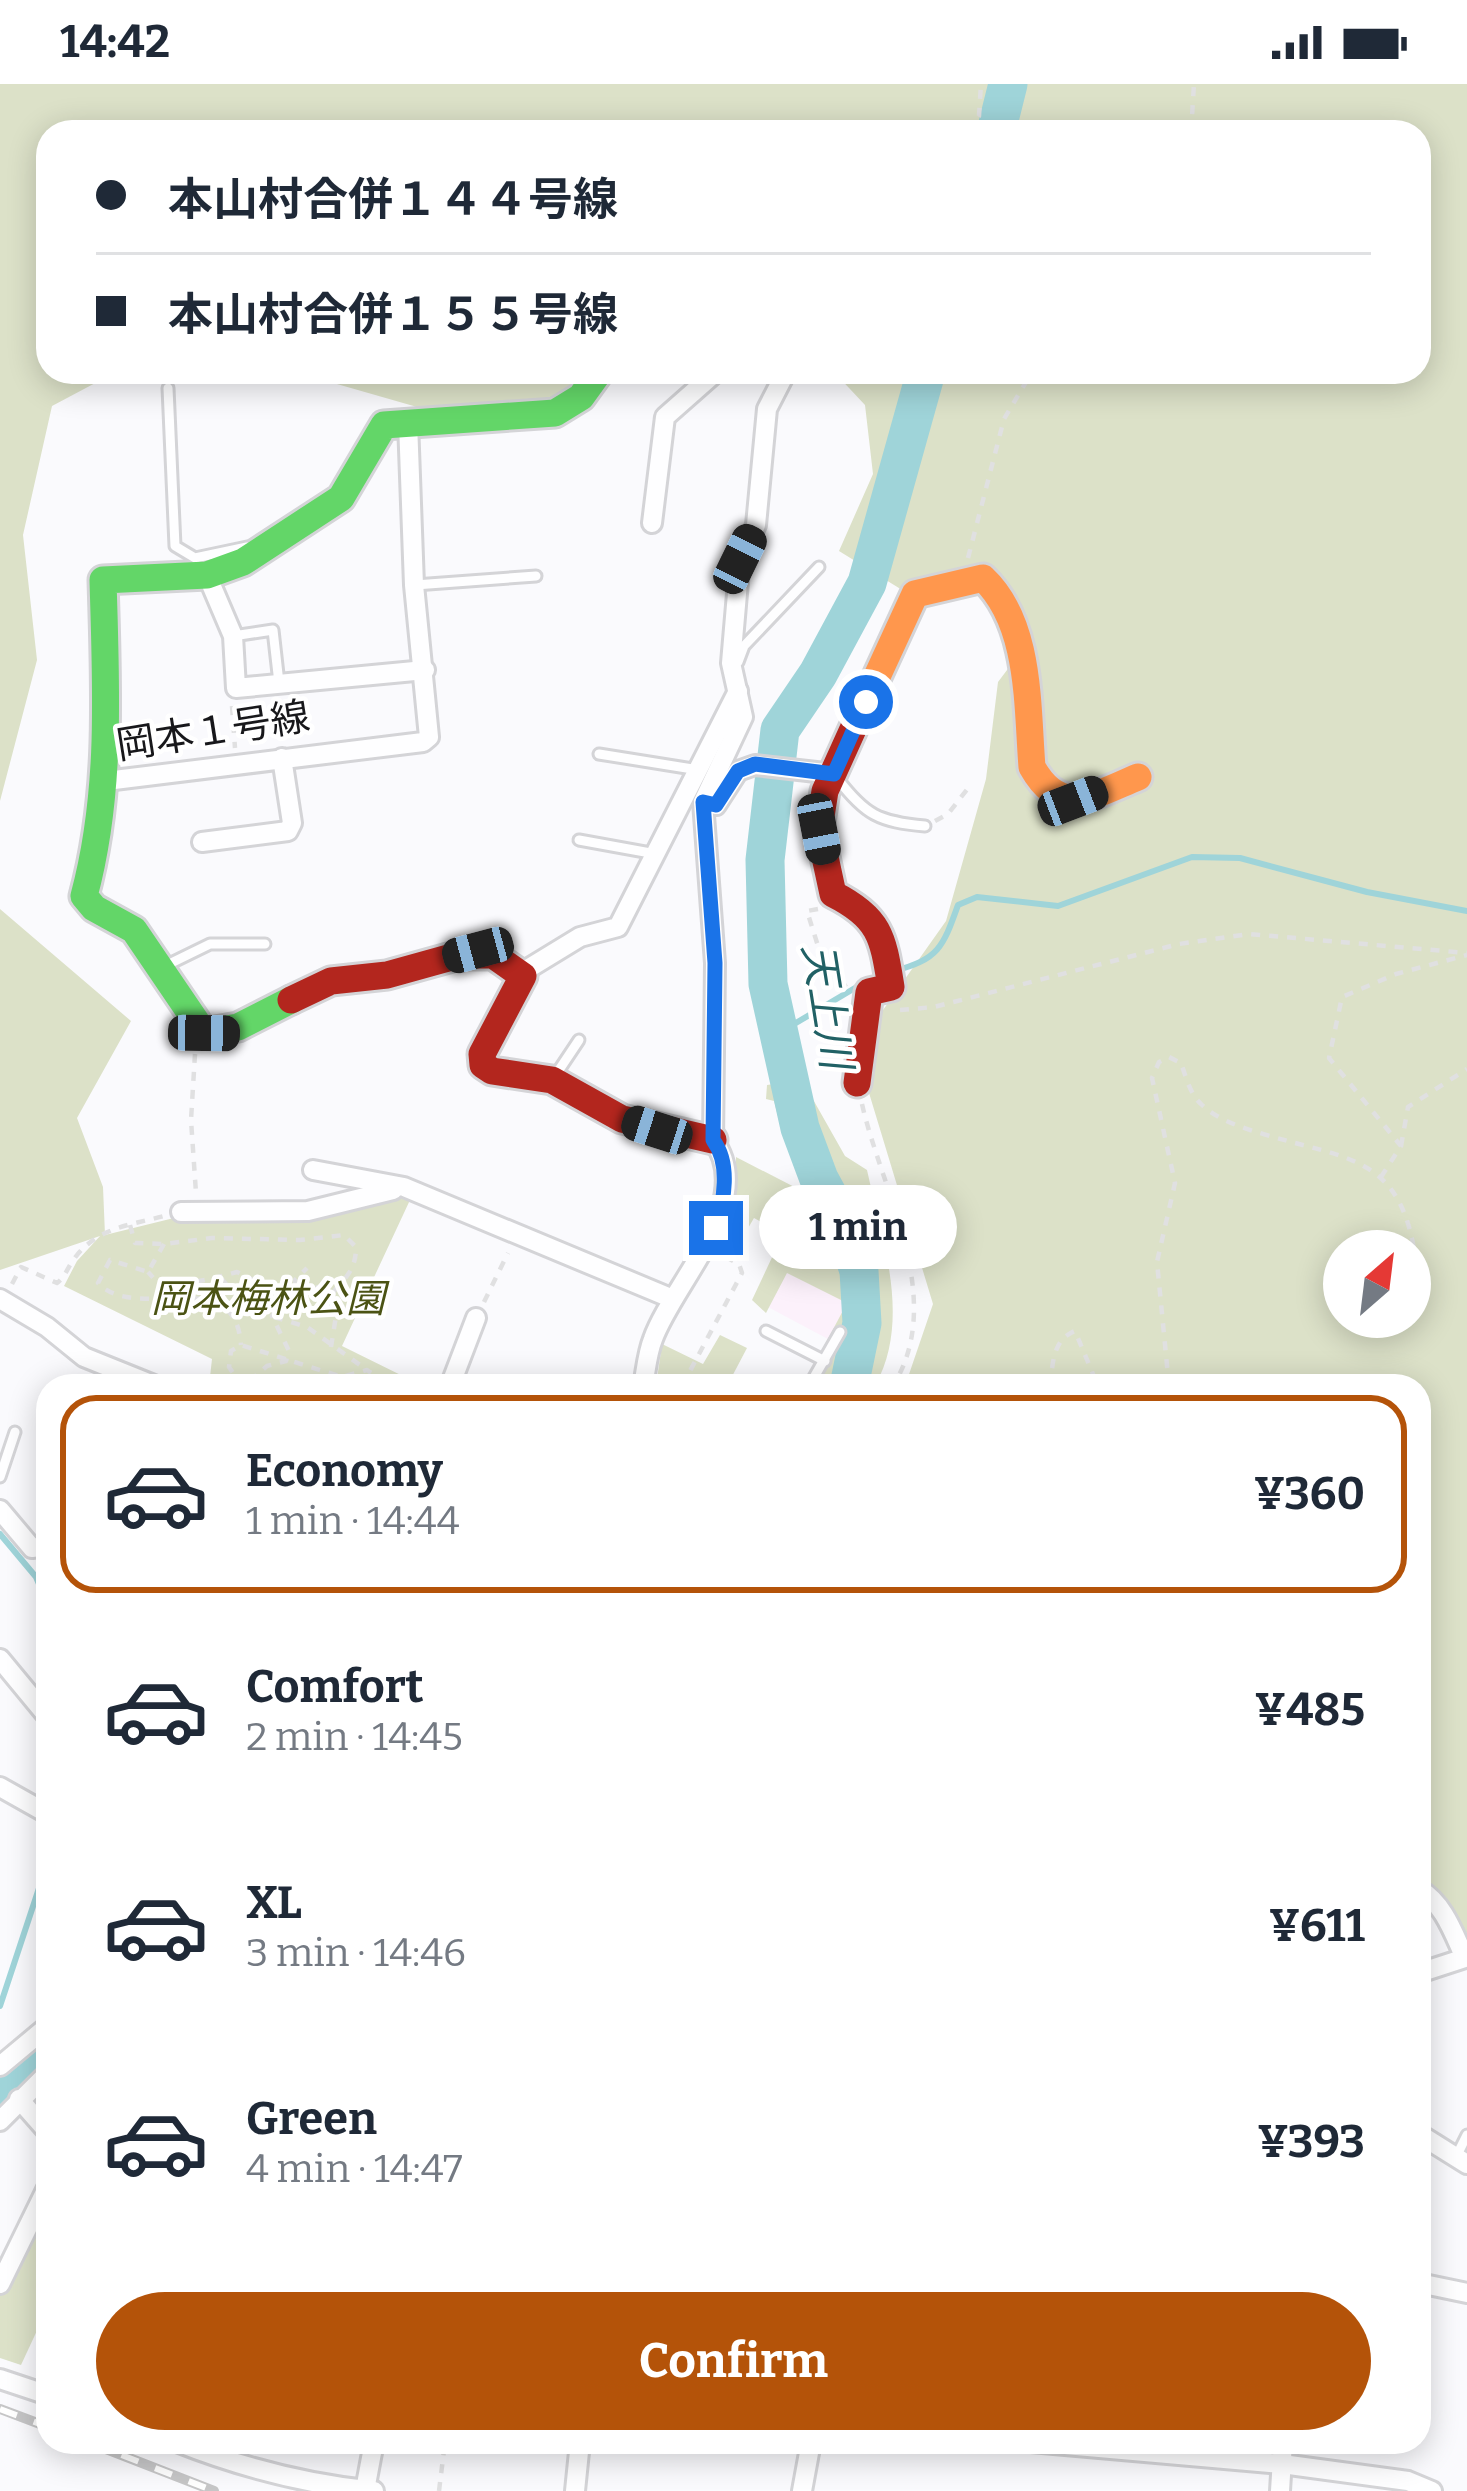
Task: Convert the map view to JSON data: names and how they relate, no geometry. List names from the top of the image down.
{
  "streets": {
    "street": ["岡本１号線"]
  },
  "water": ["天上川"],
  "parks": ["岡本梅林公園"],
  "north": "top right",
  "page": {
    "status": "14:42",
    "banner": ["本山村合併１４４号線", "本山村合併１５５号線"],
    "bubble": "1 min",
    "list": [
      {
        "name": "Economy",
        "note": "1 min · 14:44",
        "value": "¥360"
      },
      {
        "name": "Comfort",
        "note": "2 min · 14:45",
        "value": "¥485"
      },
      {
        "name": "XL",
        "note": "3 min · 14:46",
        "value": "¥611"
      },
      {
        "name": "Green",
        "note": "4 min · 14:47",
        "value": "¥393"
      }
    ],
    "buttons": "Confirm"
  }
}
